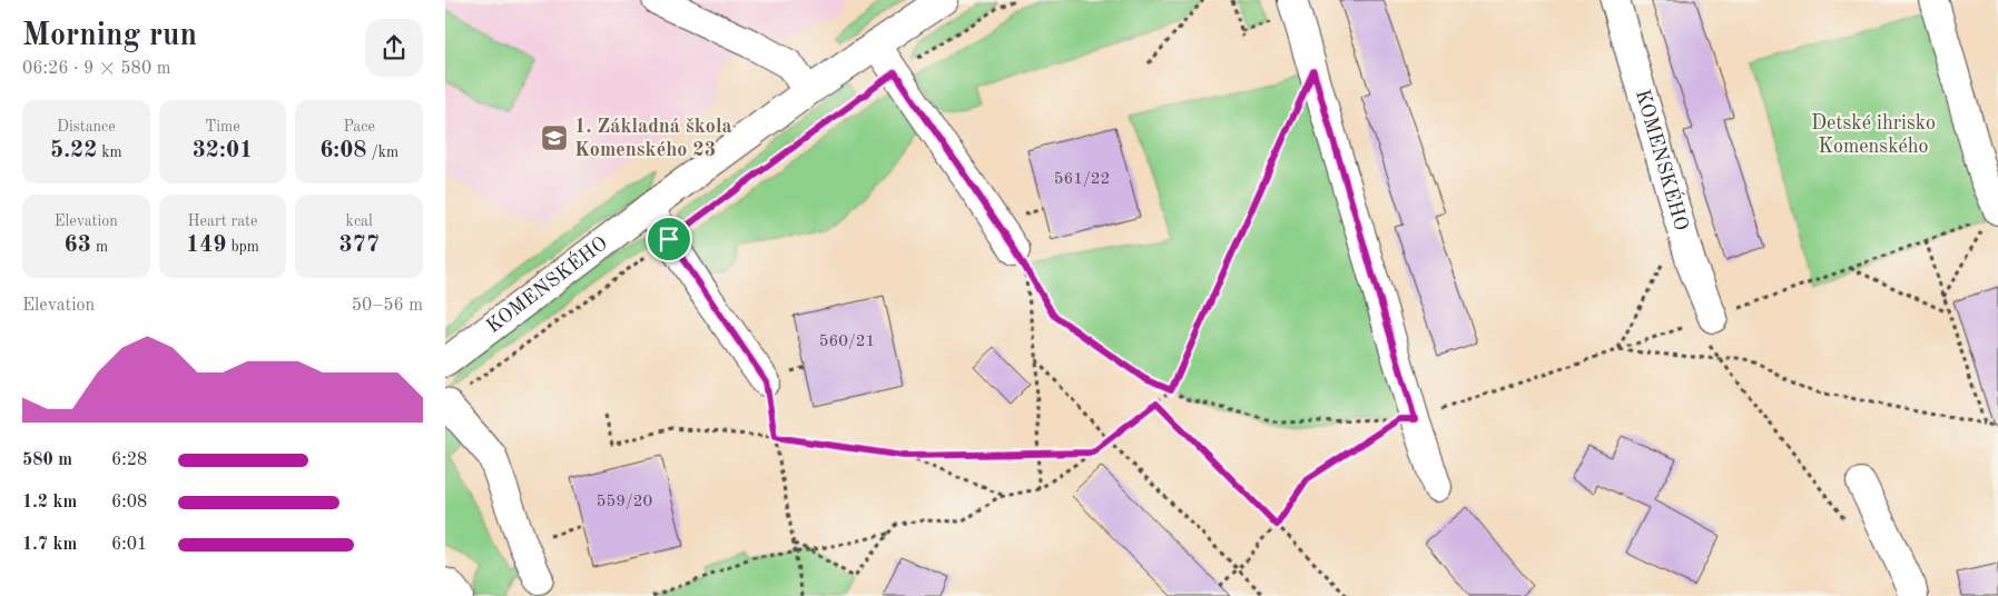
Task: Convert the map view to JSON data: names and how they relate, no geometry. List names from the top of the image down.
{
  "streets": {
    "street": ["KOMENSKÉHO"]
  },
  "parks": ["Detské ihrisko Komenského"],
  "places": {
    "school or university": ["1. Základná škola Komenského 23"]
  },
  "house_numbers": ["561/22", "560/21", "559/20"],
  "page": {
    "heading": ["Morning run", "06:26 · 9 × 580 m"],
    "stats": [
      ["Distance", "5.22 km"],
      ["Time", "32:01"],
      ["Pace", "6:08 /km"],
      ["Elevation", "63 m"],
      ["Heart rate", "149 bpm"],
      ["kcal", "377"]
    ],
    "chart": ["Elevation", "50–56 m"],
    "list": [
      {
        "name": "580 m",
        "note": "6:28"
      },
      {
        "name": "1.2 km",
        "note": "6:08"
      },
      {
        "name": "1.7 km",
        "note": "6:01"
      }
    ]
  }
}
